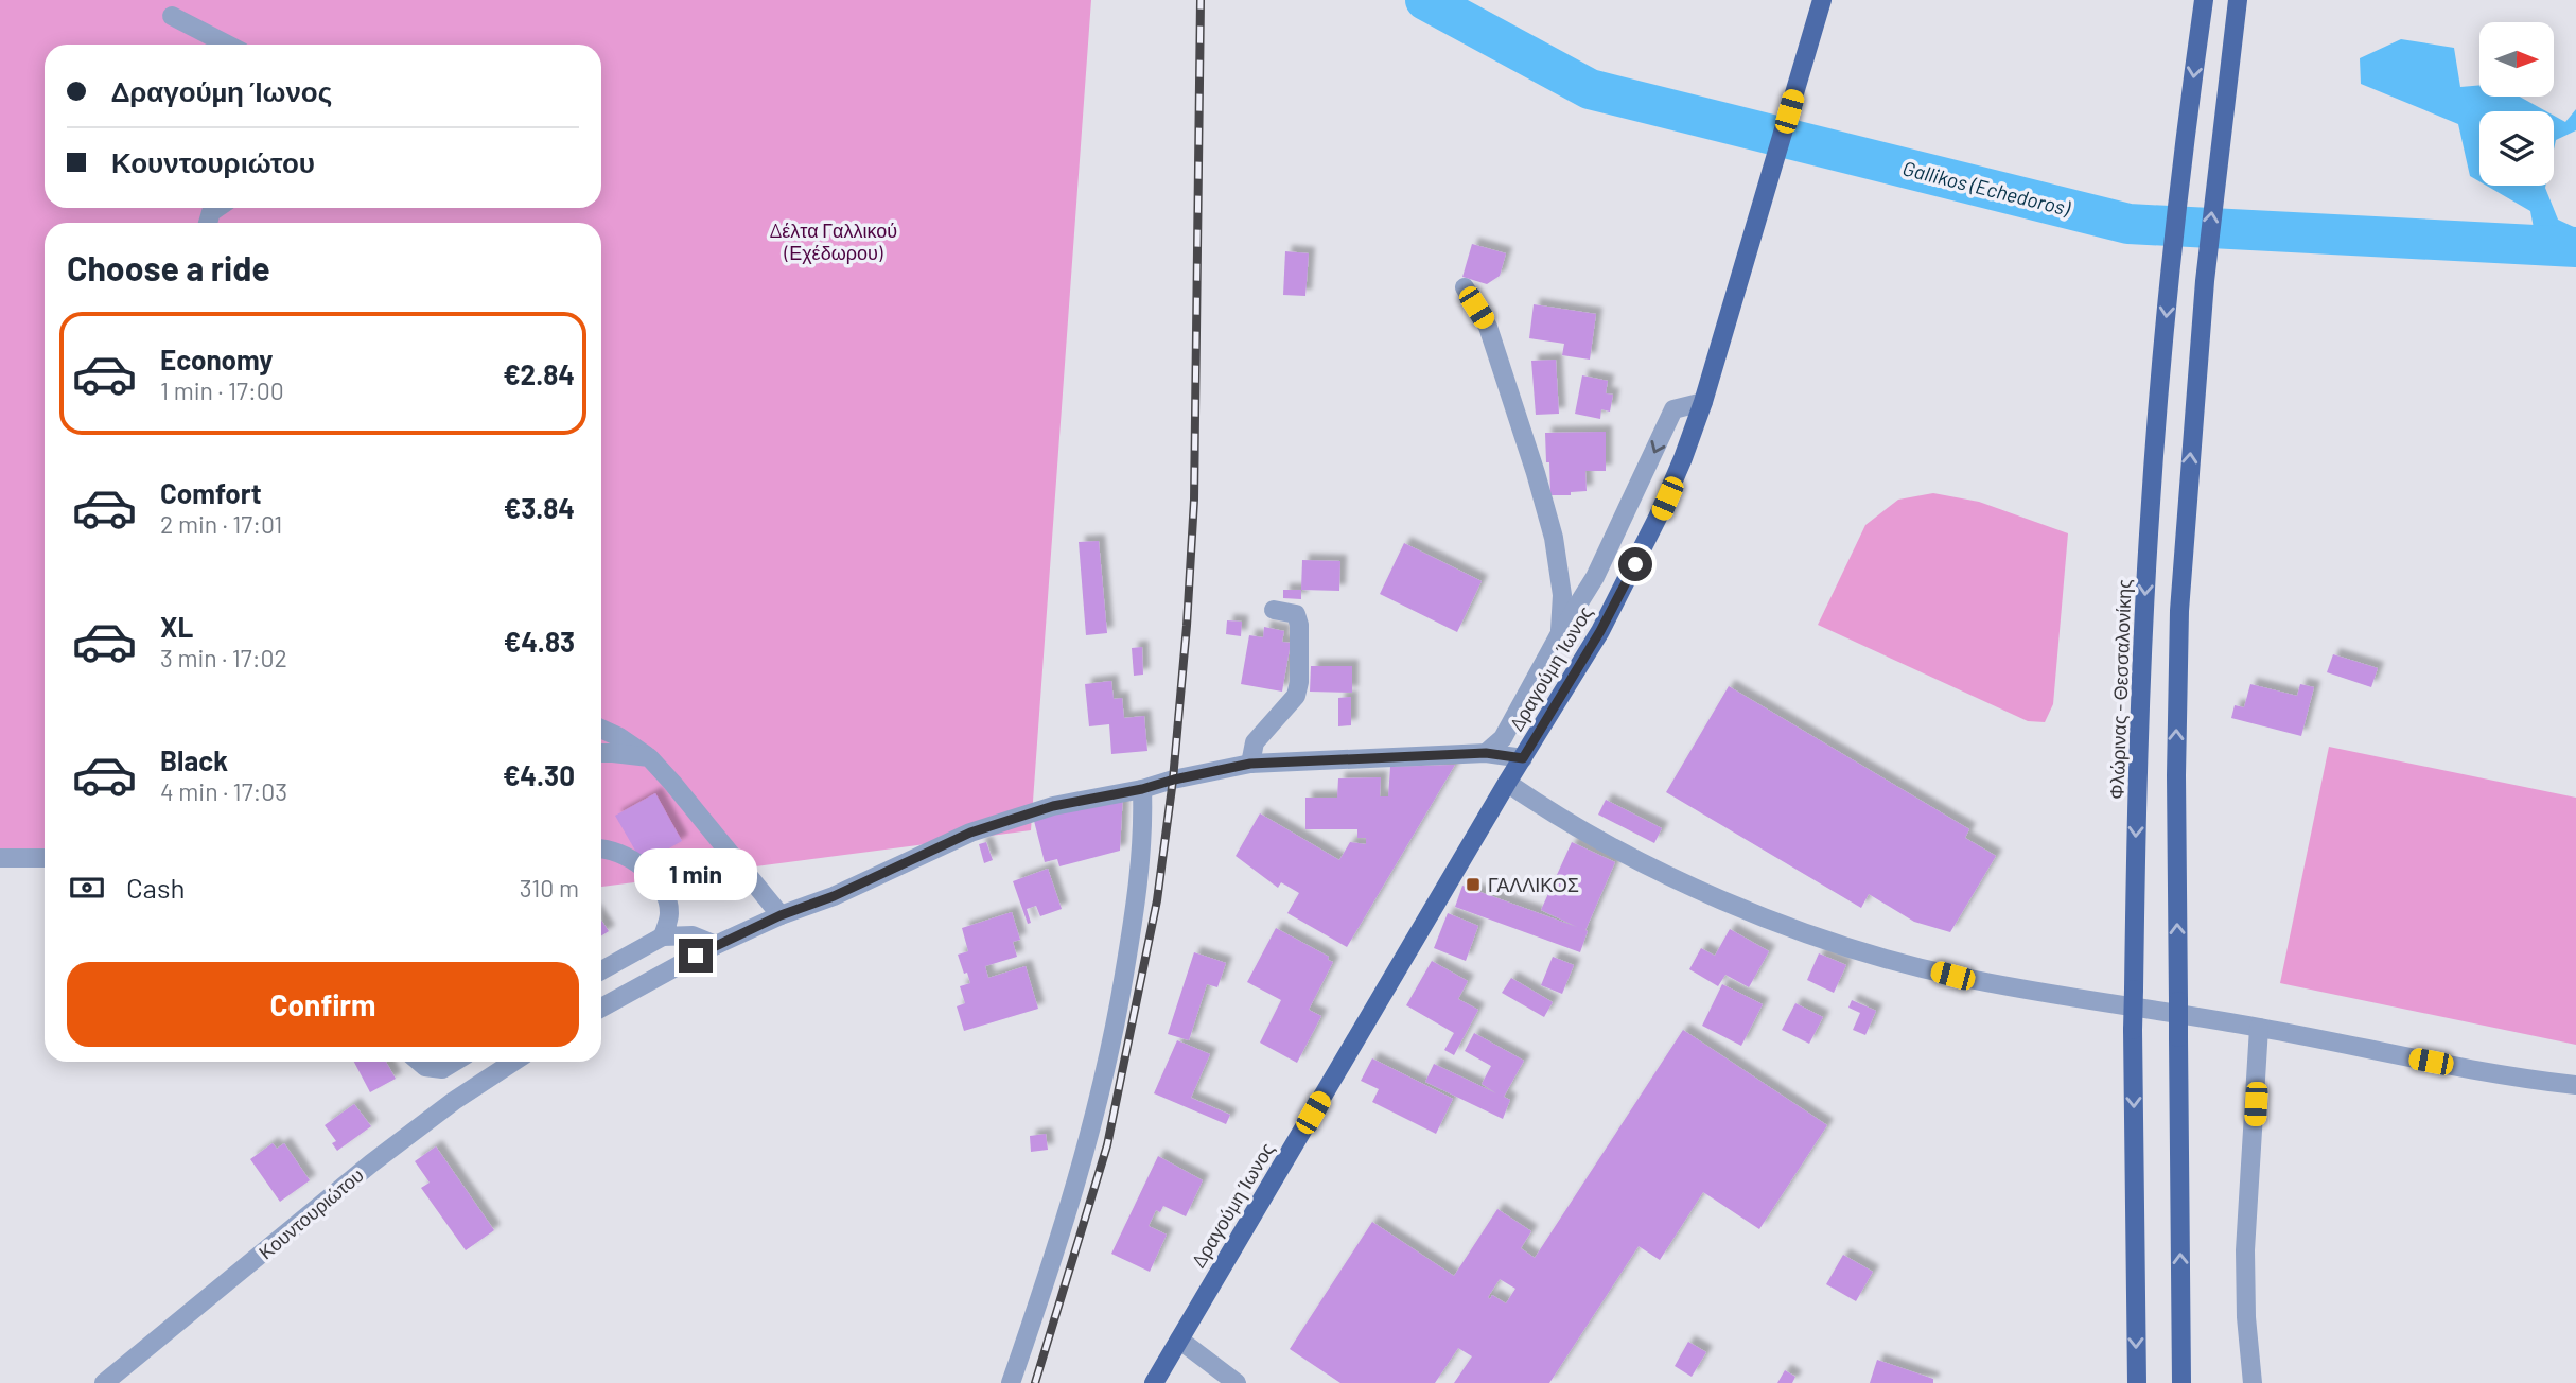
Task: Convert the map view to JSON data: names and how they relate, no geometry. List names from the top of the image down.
{
  "streets": {
    "main road": ["Δραγούμη Ίωνος", "Φλώρινας - Θεσσαλονίκης"],
    "street": ["Κουντουριώτου"]
  },
  "water": ["Gallikos (Echedoros)"],
  "parks": ["Δέλτα Γαλλικού (Εχέδωρου)"],
  "places": {
    "transit": ["ΓΑΛΛΙΚΟΣ"]
  },
  "north": "right",
  "page": {
    "banner": ["Δραγούμη Ίωνος", "Κουντουριώτου"],
    "heading": "Choose a ride",
    "list": [
      {
        "name": "Economy",
        "note": "1 min · 17:00",
        "value": "€2.84"
      },
      {
        "name": "Comfort",
        "note": "2 min · 17:01",
        "value": "€3.84"
      },
      {
        "name": "XL",
        "note": "3 min · 17:02",
        "value": "€4.83"
      },
      {
        "name": "Black",
        "note": "4 min · 17:03",
        "value": "€4.30"
      }
    ],
    "pay": ["Cash", "310 m"],
    "bubble": "1 min",
    "buttons": "Confirm"
  }
}
